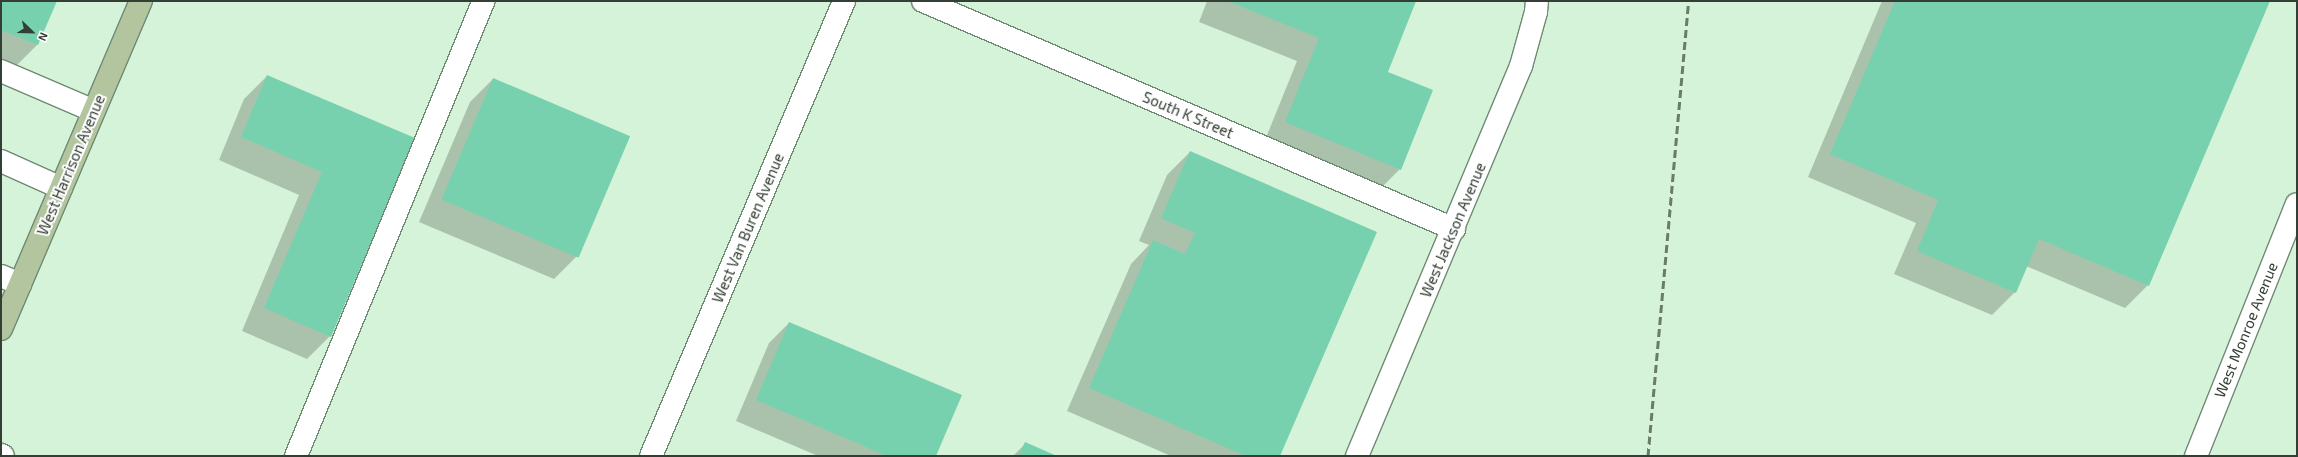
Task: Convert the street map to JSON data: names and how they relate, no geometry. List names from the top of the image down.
{
  "streets": {
    "main road": ["West Harrison Avenue"],
    "street": [
      "South K Street",
      "West Van Buren Avenue",
      "West Jackson Avenue",
      "West Monroe Avenue"
    ]
  },
  "crossings": [
    ["South K Street", "West Jackson Avenue"]
  ],
  "north": "bottom right"
}
